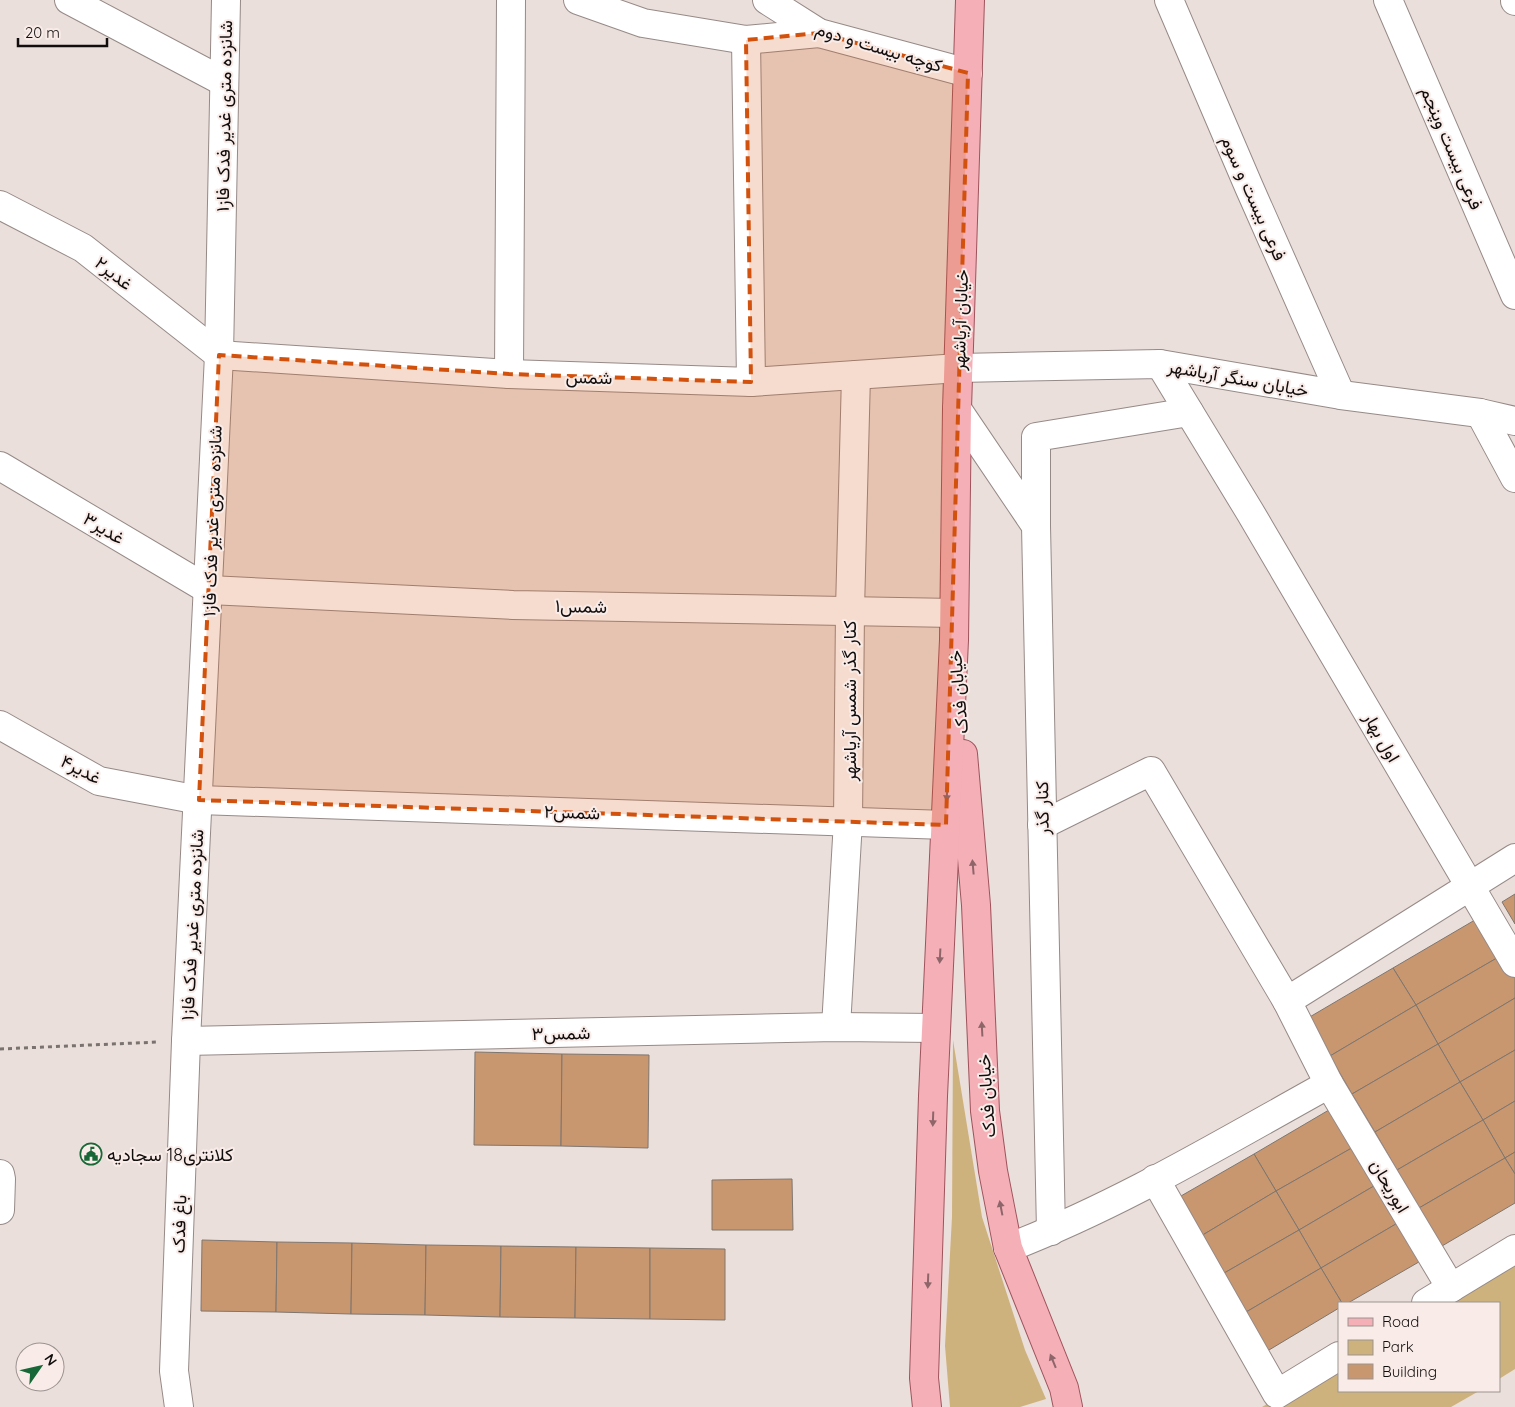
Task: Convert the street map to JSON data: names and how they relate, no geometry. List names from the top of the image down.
{
  "streets": {
    "main road": ["خیابان آریاشهر", "خیابان فدک"],
    "street": [
      "کوچه بیست و دوم",
      "شانزده متری غدیر فدک فاز۱",
      "فرعی بیست وپنجم",
      "فرعی بیست و سوم",
      "غدیر۲",
      "شمس",
      "خیابان سنگر آریاشهر",
      "غدیر۳",
      "شمس۱",
      "کنار گذر شمس آریاشهر",
      "اول بهار",
      "غدیر۴",
      "کنار گذر",
      "شمس۲",
      "شمس۳",
      "ابوریحان",
      "باغ فدک"
    ]
  },
  "crossings": [
    ["کوچه بیست و دوم", "خیابان آریاشهر"],
    ["شانزده متری غدیر فدک فاز۱", "غدیر۲"],
    ["شانزده متری غدیر فدک فاز۱", "شمس"],
    ["شانزده متری غدیر فدک فاز۱", "غدیر۳"],
    ["شانزده متری غدیر فدک فاز۱", "شمس۱"],
    ["شانزده متری غدیر فدک فاز۱", "غدیر۴"],
    ["شانزده متری غدیر فدک فاز۱", "شمس۲"],
    ["شانزده متری غدیر فدک فاز۱", "شمس۳"],
    ["شانزده متری غدیر فدک فاز۱", "باغ فدک"],
    ["فرعی بیست و سوم", "خیابان سنگر آریاشهر"],
    ["غدیر۲", "شمس"],
    ["خیابان آریاشهر", "شمس"],
    ["خیابان آریاشهر", "خیابان سنگر آریاشهر"],
    ["خیابان آریاشهر", "شمس۱"],
    ["خیابان آریاشهر", "خیابان فدک"],
    ["شمس", "خیابان سنگر آریاشهر"],
    ["شمس", "کنار گذر شمس آریاشهر"],
    ["خیابان سنگر آریاشهر", "اول بهار"],
    ["غدیر۳", "شمس۱"],
    ["شمس۱", "کنار گذر شمس آریاشهر"],
    ["خیابان فدک", "شمس۲"],
    ["خیابان فدک", "شمس۳"],
    ["کنار گذر شمس آریاشهر", "شمس۲"],
    ["کنار گذر شمس آریاشهر", "شمس۳"],
    ["اول بهار", "کنار گذر"],
    ["غدیر۴", "شمس۲"],
    ["کنار گذر", "ابوریحان"],
    ["شمس۳", "باغ فدک"]
  ],
  "places": {
    "public building": ["کلانتری18 سجادیه"]
  },
  "legend": ["Road", "Park", "Building"],
  "scale_bar": "20 m",
  "north": "top right"
}
